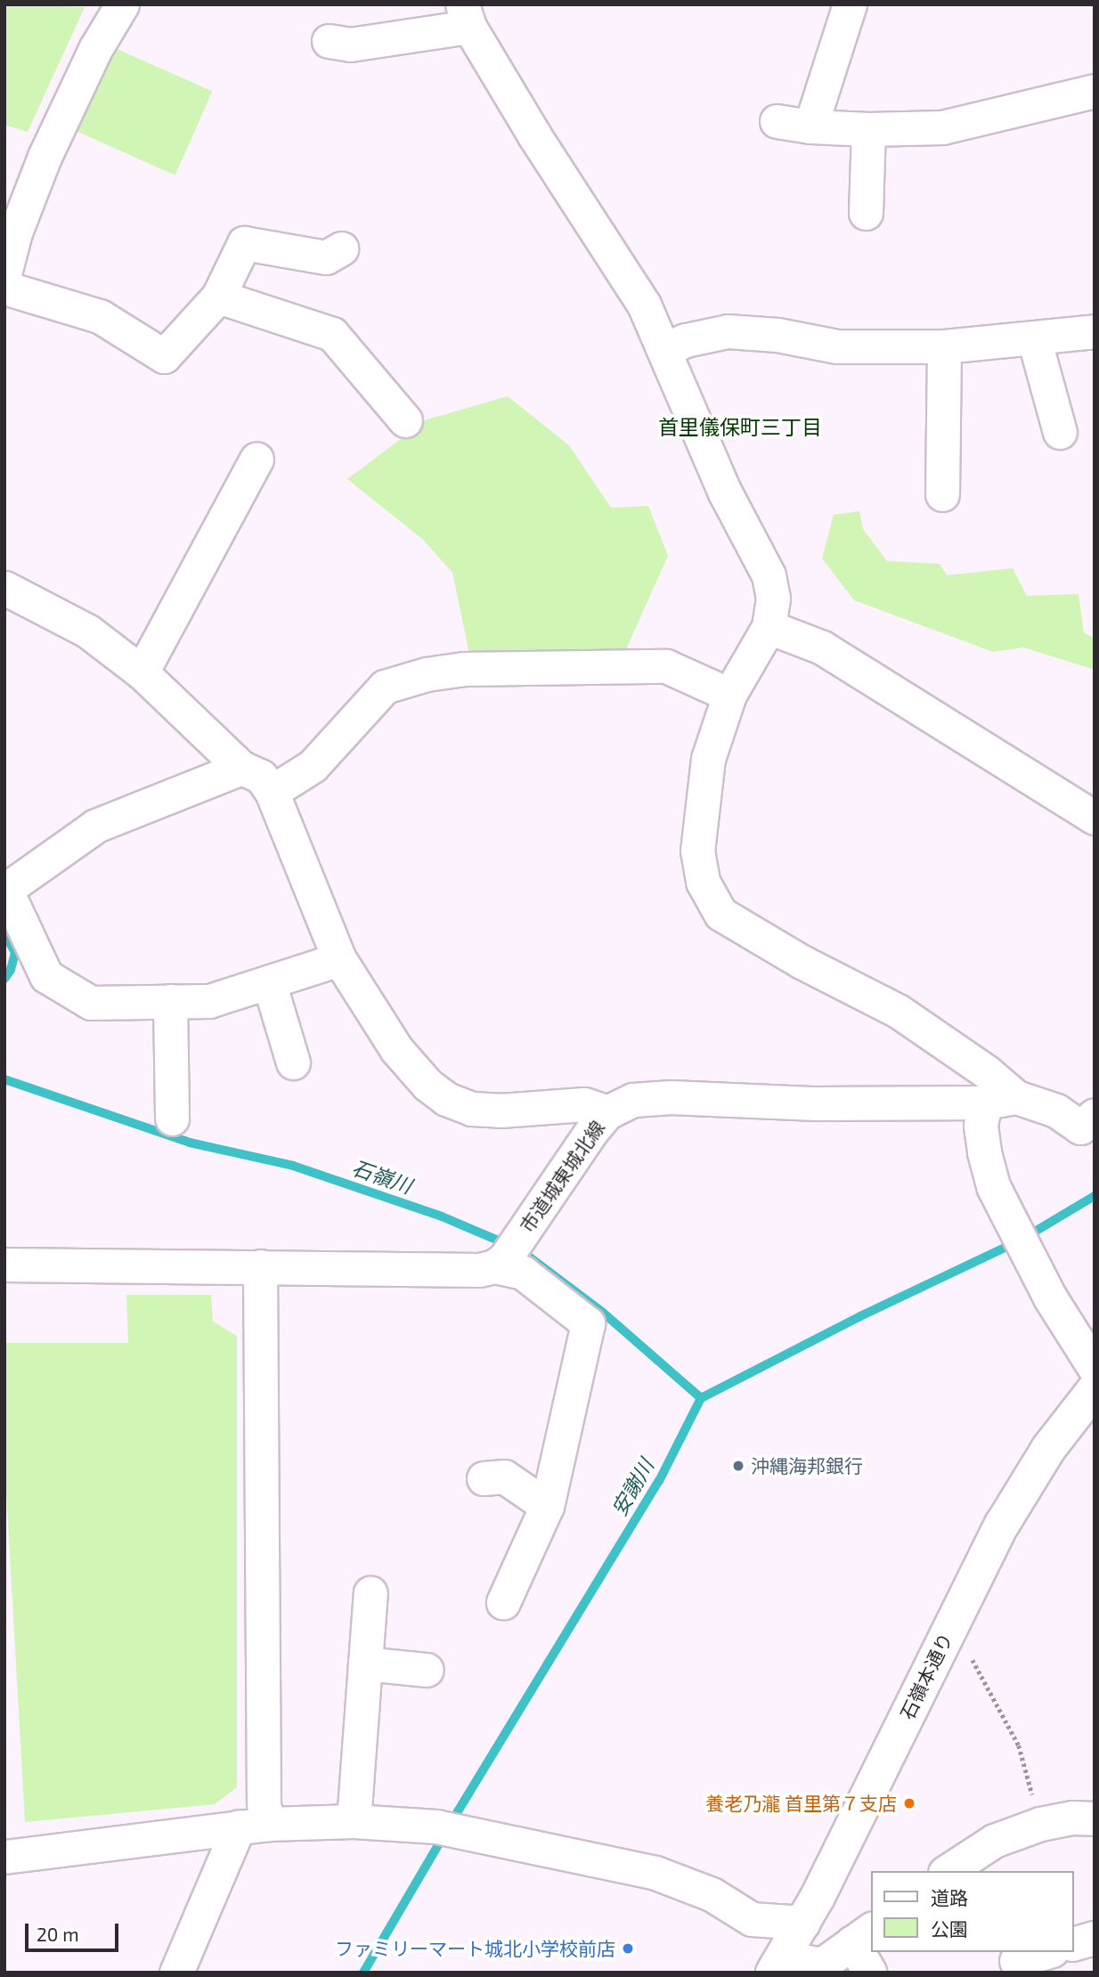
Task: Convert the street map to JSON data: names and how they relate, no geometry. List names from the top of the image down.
{
  "streets": {
    "main road": ["石嶺本通り"],
    "street": ["市道城東城北線"]
  },
  "districts": ["首里儀保町三丁目"],
  "water": ["石嶺川", "安謝川"],
  "places": ["沖縄海邦銀行", "養老乃瀧 首里第７支店", "ファミリーマート城北小学校前店"],
  "legend": ["道路", "公園"],
  "scale_bar": "20 m"
}
